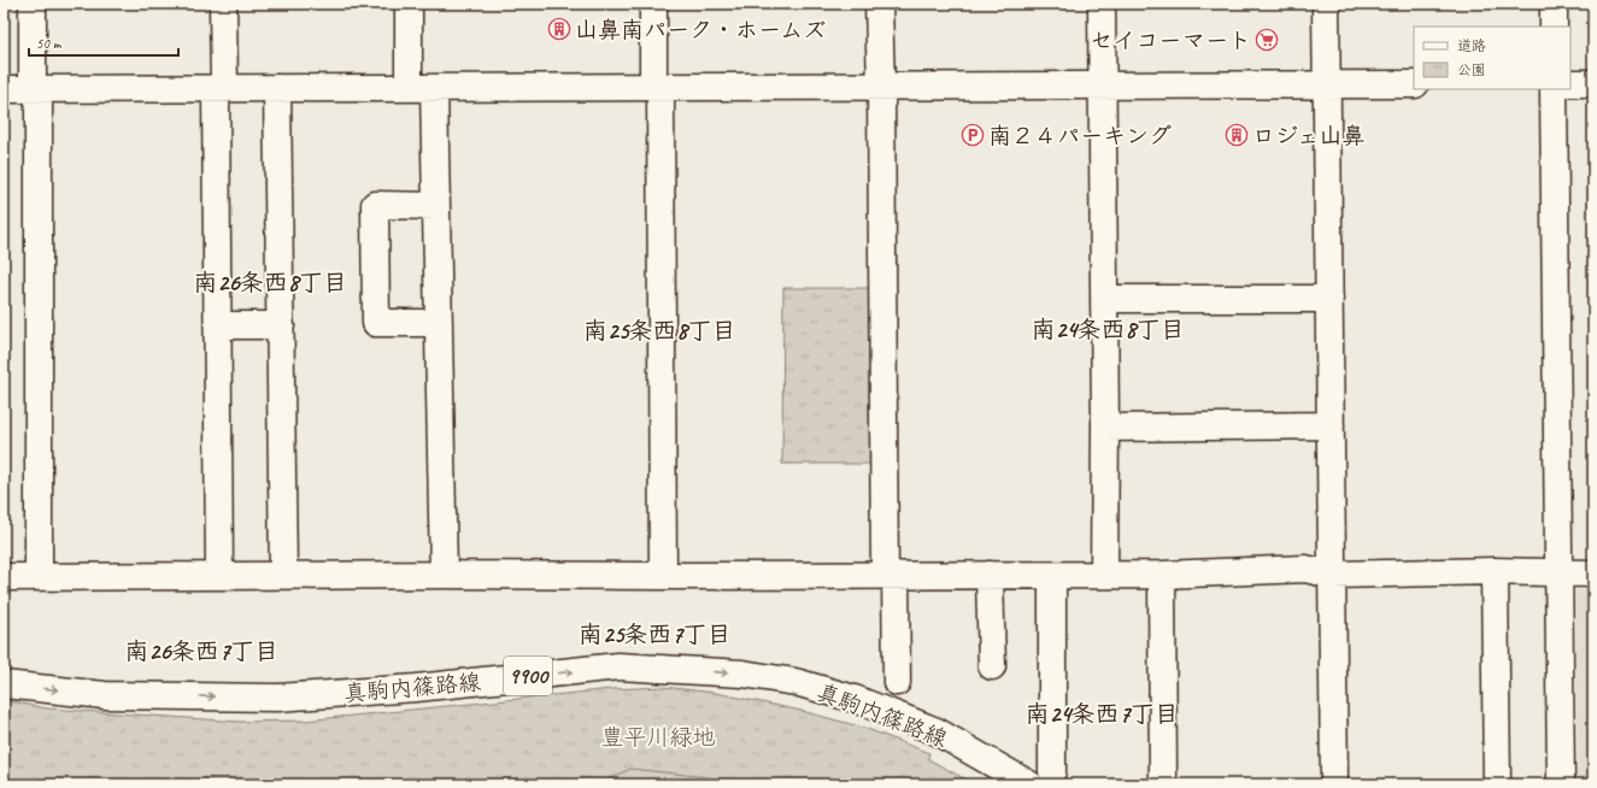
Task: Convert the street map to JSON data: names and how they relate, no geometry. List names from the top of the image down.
{
  "streets": {
    "street": ["9900", "真駒内篠路線"]
  },
  "districts": [
    "南26条西8丁目",
    "南24条西8丁目",
    "南25条西8丁目",
    "南25条西7丁目",
    "南26条西7丁目",
    "南24条西7丁目"
  ],
  "parks": ["豊平川緑地"],
  "places": {
    "building": ["山鼻南パーク・ホームズ", "ロジェ山鼻"],
    "supermarket": ["セイコーマート"],
    "parking": ["南２４パーキング"]
  },
  "legend": ["道路", "公園"],
  "scale_bar": "50 m"
}
